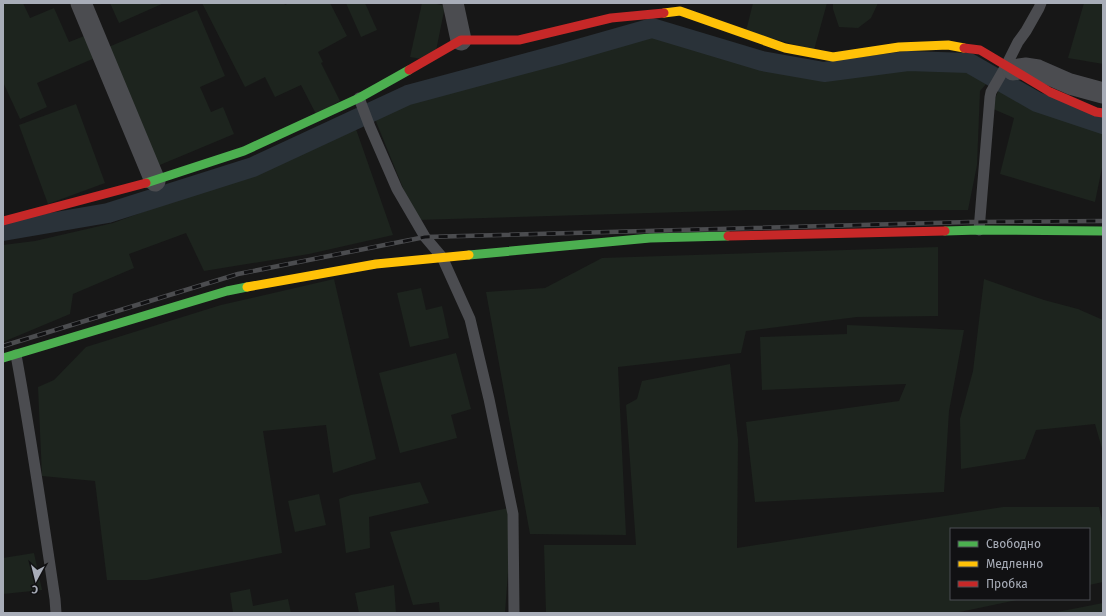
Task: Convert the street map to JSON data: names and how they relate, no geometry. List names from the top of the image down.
{
  "legend": ["Свободно", "Медленно", "Пробка"],
  "north": "bottom"
}
